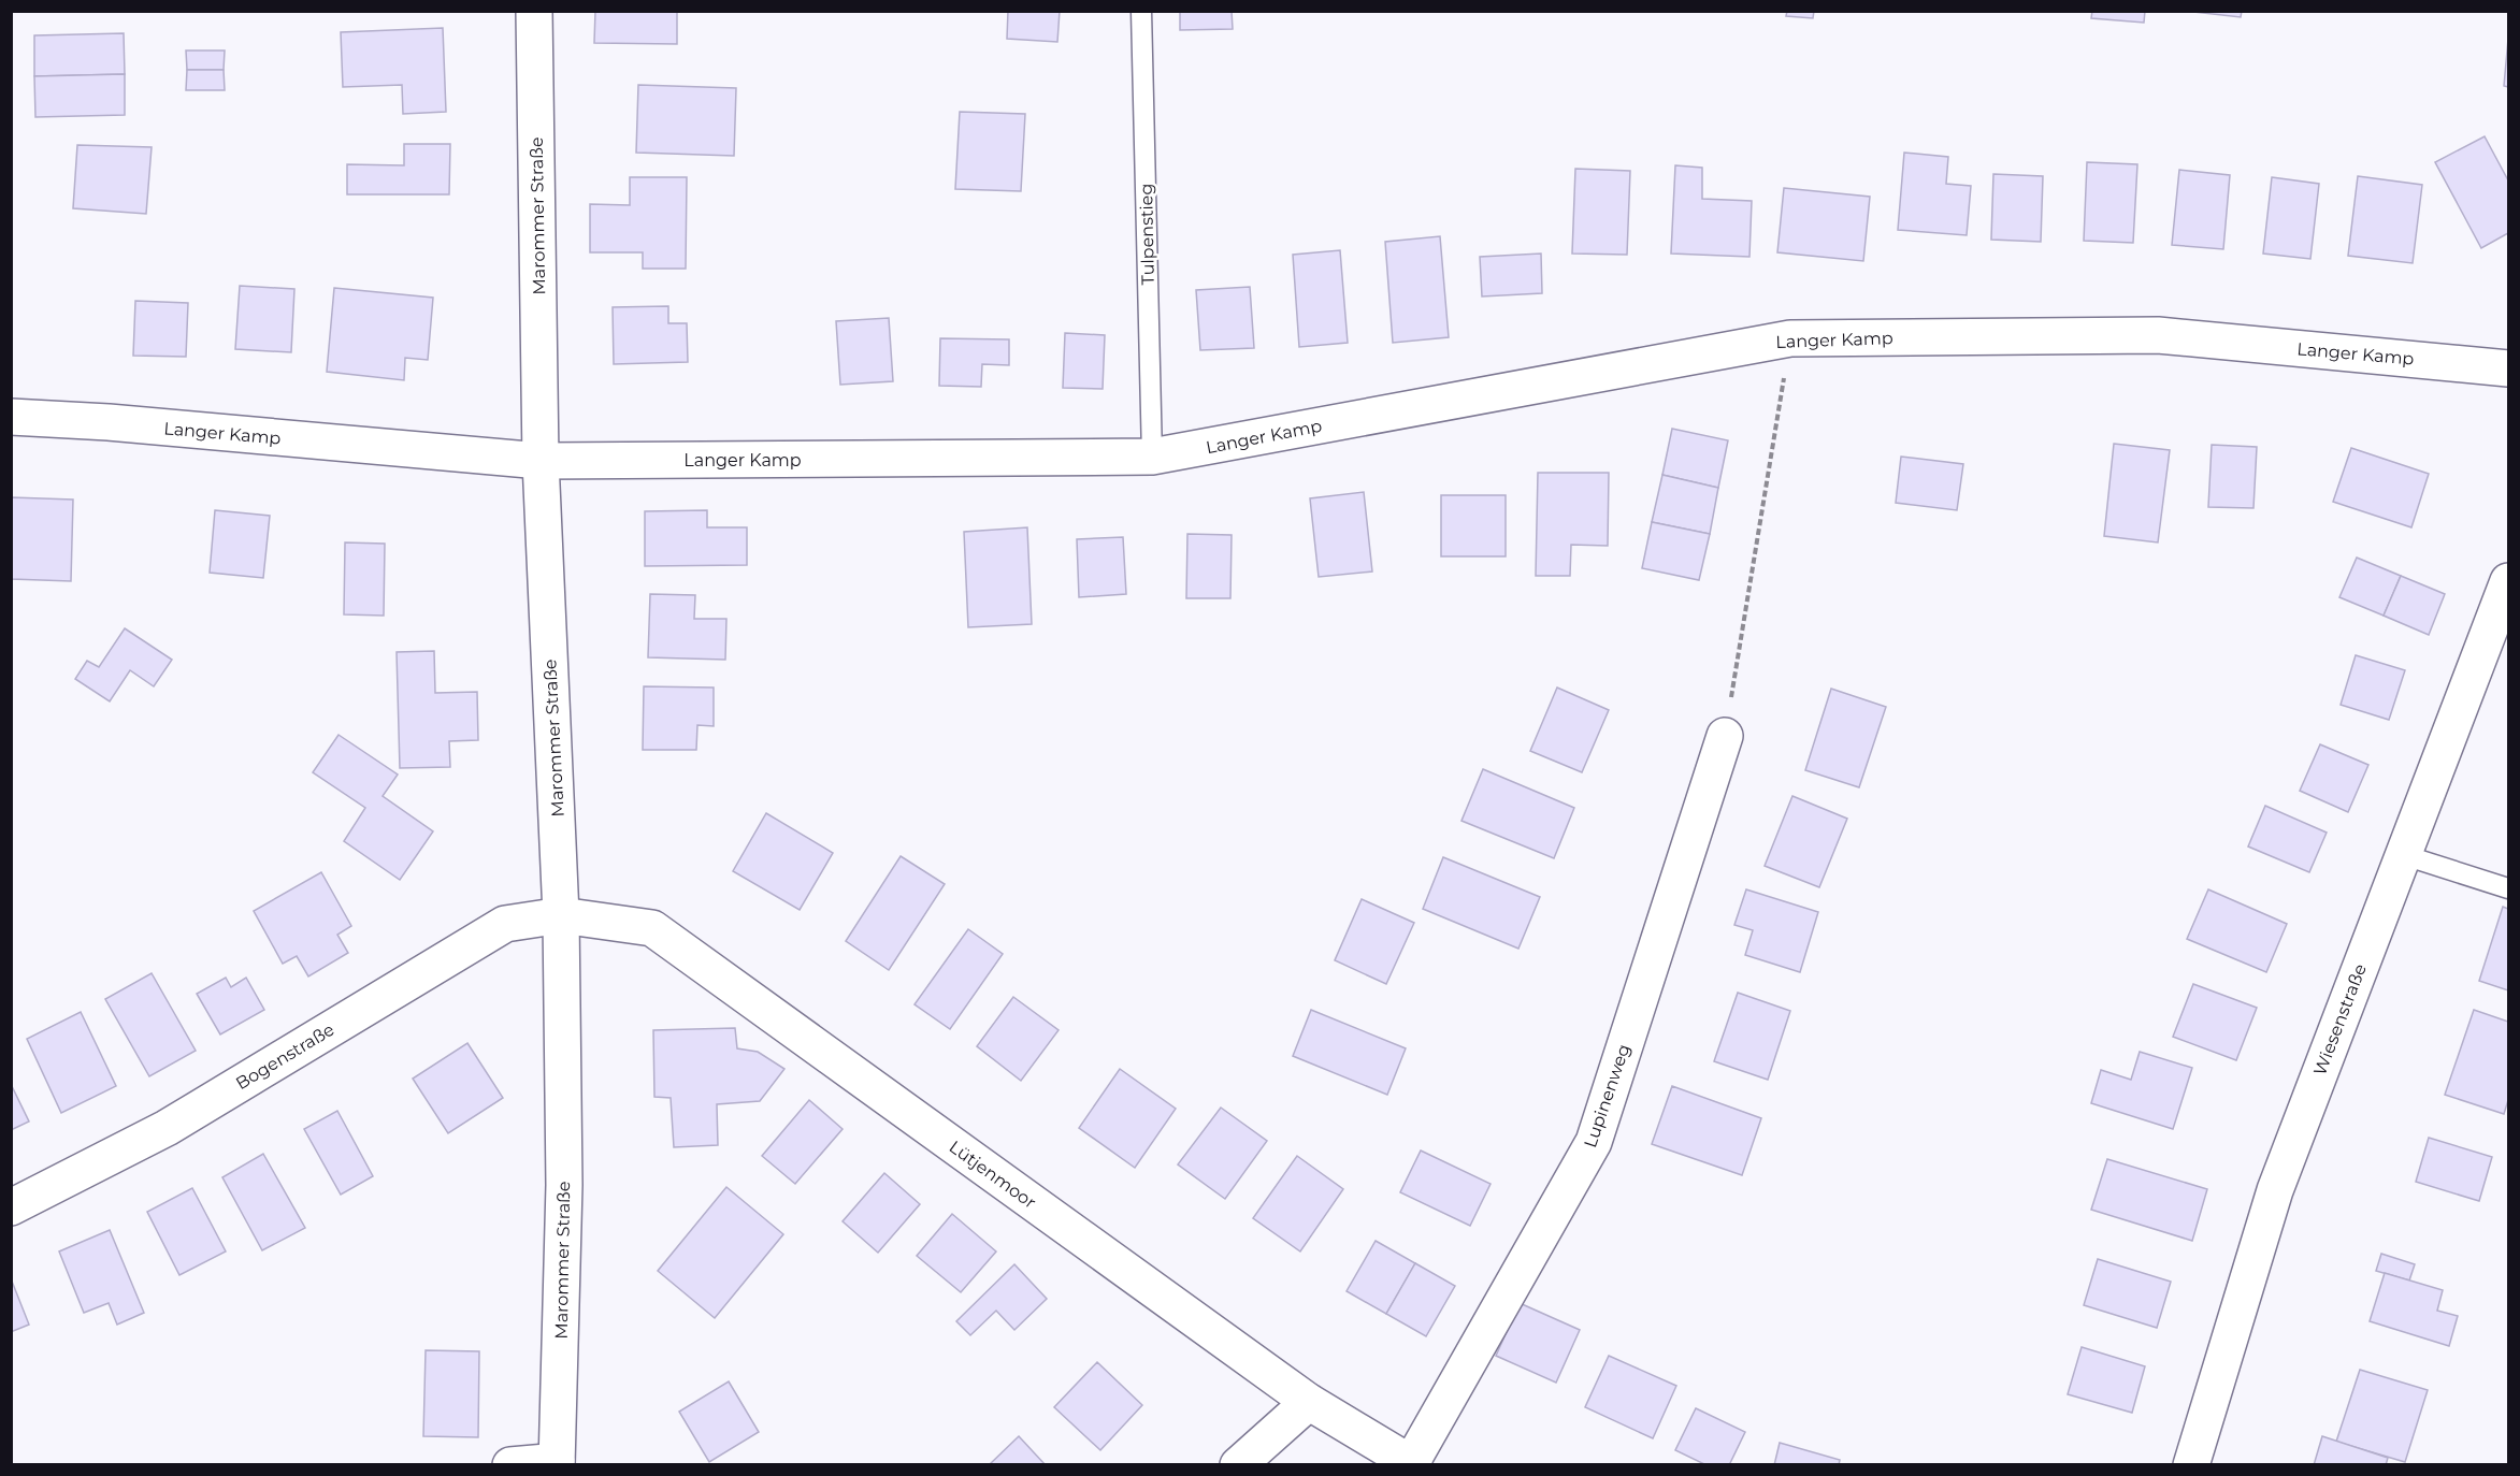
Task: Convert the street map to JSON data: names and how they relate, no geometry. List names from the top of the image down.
{
  "streets": {
    "street": [
      "Marommer Straße",
      "Langer Kamp",
      "Wiesenstraße",
      "Bogenstraße",
      "Lupinenweg",
      "Lütjenmoor"
    ],
    "lane": ["Tulpenstieg"]
  },
  "crossings": [
    ["Marommer Straße", "Langer Kamp"],
    ["Marommer Straße", "Bogenstraße"],
    ["Marommer Straße", "Lütjenmoor"],
    ["Tulpenstieg", "Langer Kamp"],
    ["Bogenstraße", "Lütjenmoor"],
    ["Lupinenweg", "Lütjenmoor"]
  ]
}
